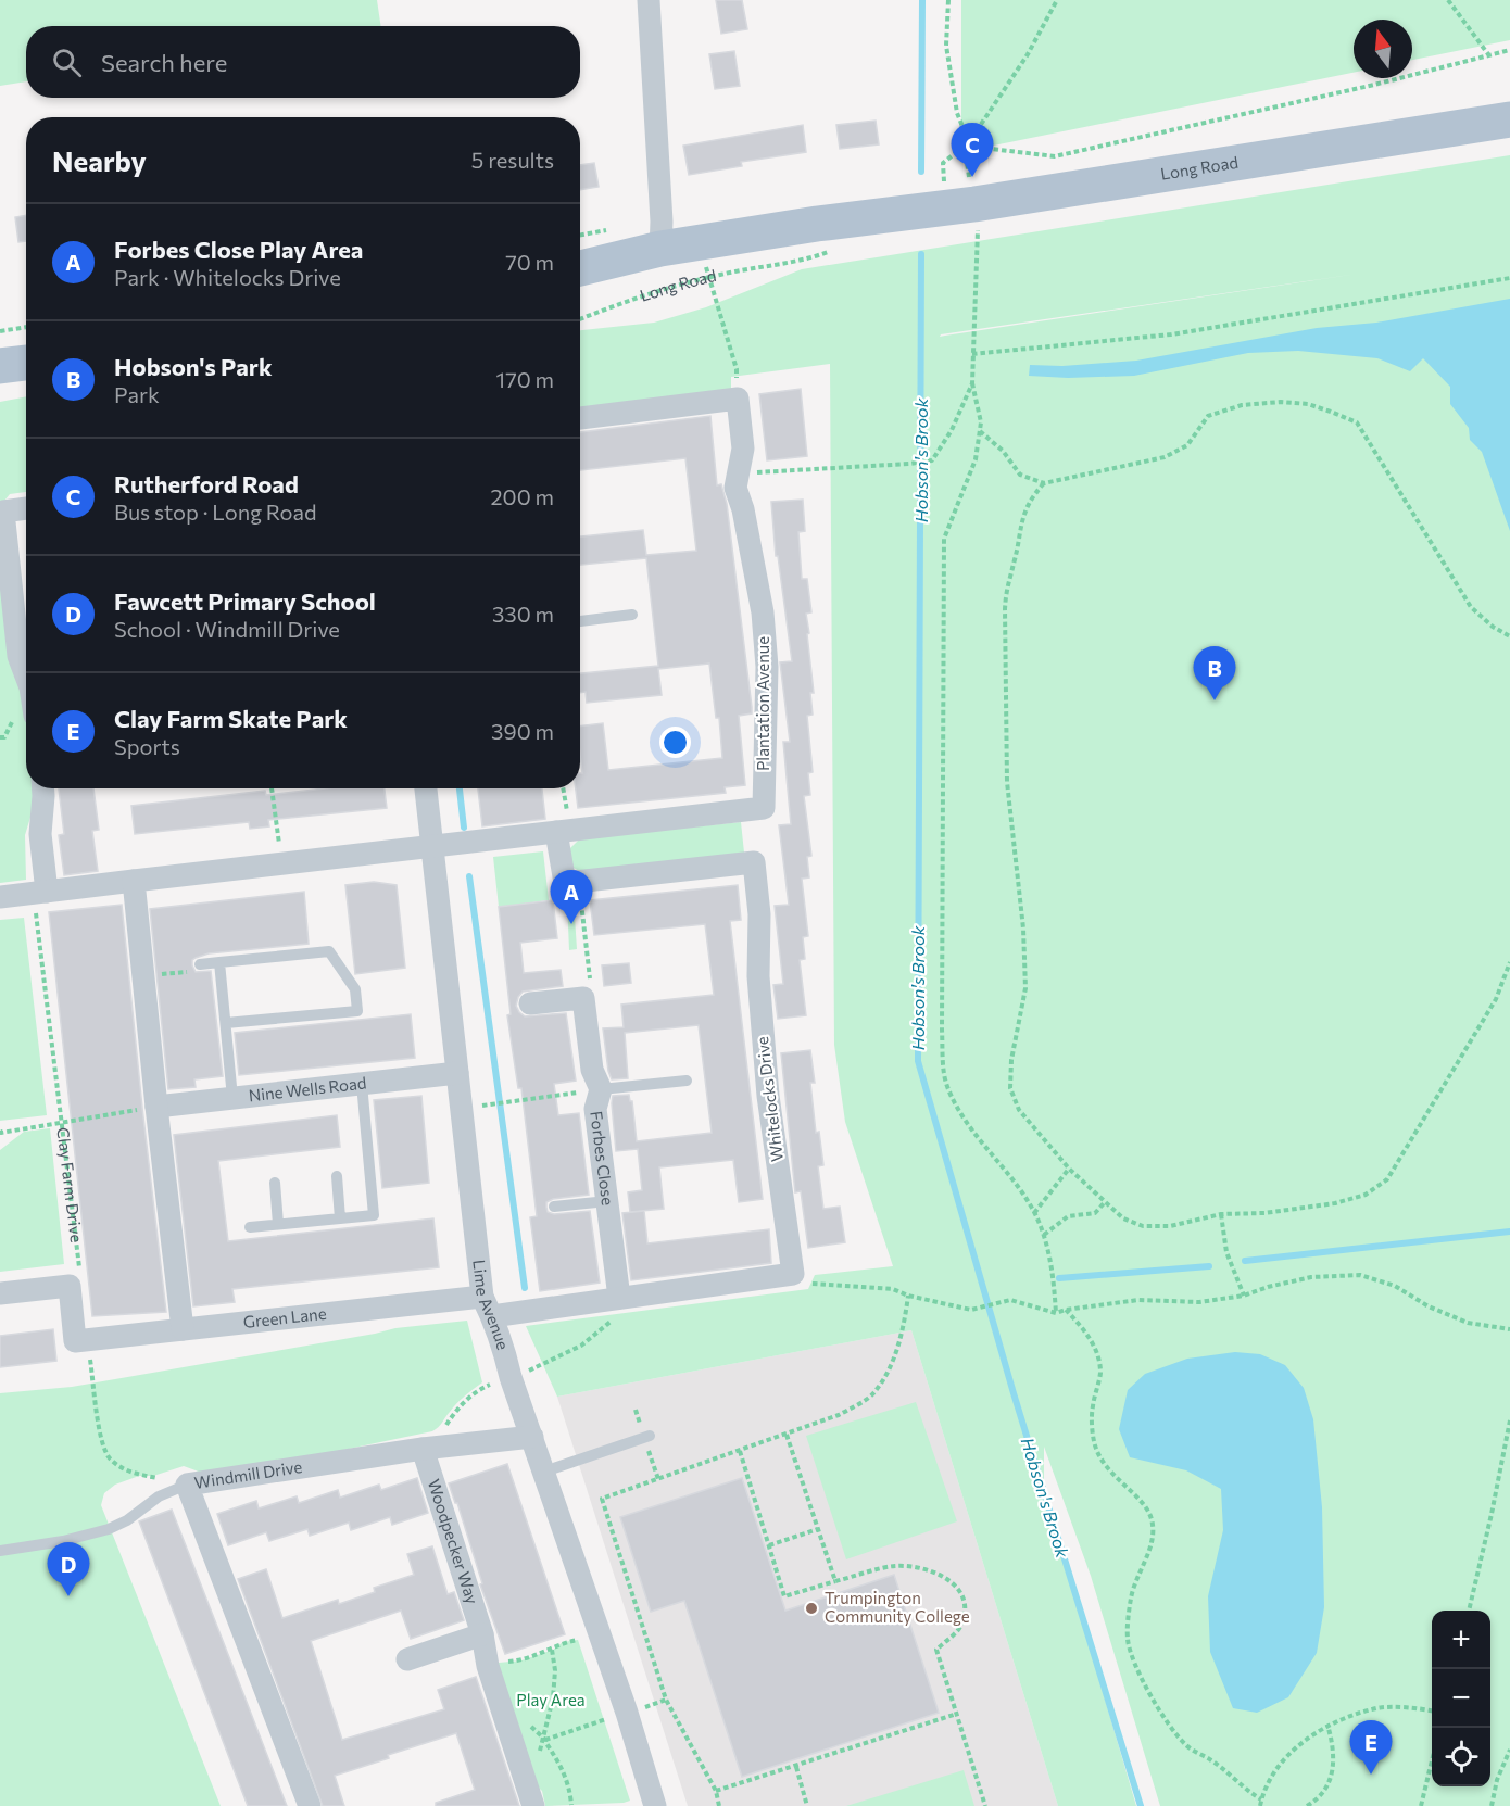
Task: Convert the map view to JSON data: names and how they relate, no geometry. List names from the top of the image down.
{
  "streets": {
    "main road": ["Long Road"],
    "street": [
      "Plantation Avenue",
      "Nine Wells Road",
      "Whitelocks Drive",
      "Forbes Close",
      "Lime Avenue",
      "Green Lane",
      "Windmill Drive",
      "Woodpecker Way"
    ],
    "path": ["Clay Farm Drive"]
  },
  "crossings": [
    ["Plantation Avenue", "Lime Avenue"],
    ["Nine Wells Road", "Lime Avenue"],
    ["Lime Avenue", "Green Lane"],
    ["Lime Avenue", "Windmill Drive"],
    ["Windmill Drive", "Woodpecker Way"]
  ],
  "water": ["Hobson's Brook"],
  "parks": ["Play Area"],
  "places": ["Trumpington Community College"],
  "north": "top",
  "page": {
    "search": "Search here",
    "heading": ["Nearby", "5 results"],
    "pins": [
      "C",
      "B",
      "A",
      "D",
      "E"
    ],
    "list": [
      {
        "mark": "A",
        "name": "Forbes Close Play Area",
        "note": "Park · Whitelocks Drive",
        "value": "70 m"
      },
      {
        "mark": "B",
        "name": "Hobson's Park",
        "note": "Park",
        "value": "170 m"
      },
      {
        "mark": "C",
        "name": "Rutherford Road",
        "note": "Bus stop · Long Road",
        "value": "200 m"
      },
      {
        "mark": "D",
        "name": "Fawcett Primary School",
        "note": "School · Windmill Drive",
        "value": "330 m"
      },
      {
        "mark": "E",
        "name": "Clay Farm Skate Park",
        "note": "Sports",
        "value": "390 m"
      }
    ],
    "map_buttons": ["+", "−"]
  }
}
